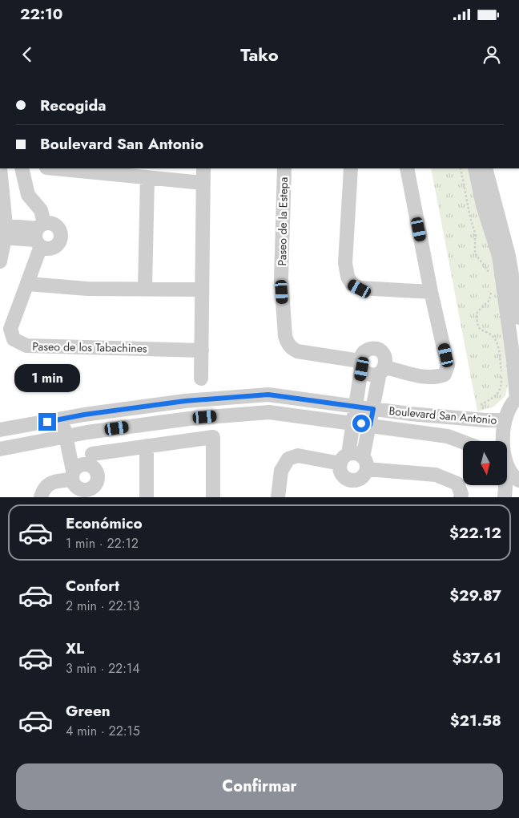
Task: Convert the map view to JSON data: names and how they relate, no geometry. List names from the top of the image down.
{
  "streets": {
    "street": ["Paseo de la Estepa", "Paseo de los Tabachines", "Boulevard San Antonio"]
  },
  "north": "bottom",
  "page": {
    "status": "22:10",
    "header": "Tako",
    "banner": ["Recogida", "Boulevard San Antonio"],
    "bubble": "1 min",
    "list": [
      {
        "name": "Económico",
        "note": "1 min · 22:12",
        "value": "$22.12"
      },
      {
        "name": "Confort",
        "note": "2 min · 22:13",
        "value": "$29.87"
      },
      {
        "name": "XL",
        "note": "3 min · 22:14",
        "value": "$37.61"
      },
      {
        "name": "Green",
        "note": "4 min · 22:15",
        "value": "$21.58"
      }
    ],
    "buttons": "Confirmar"
  }
}
